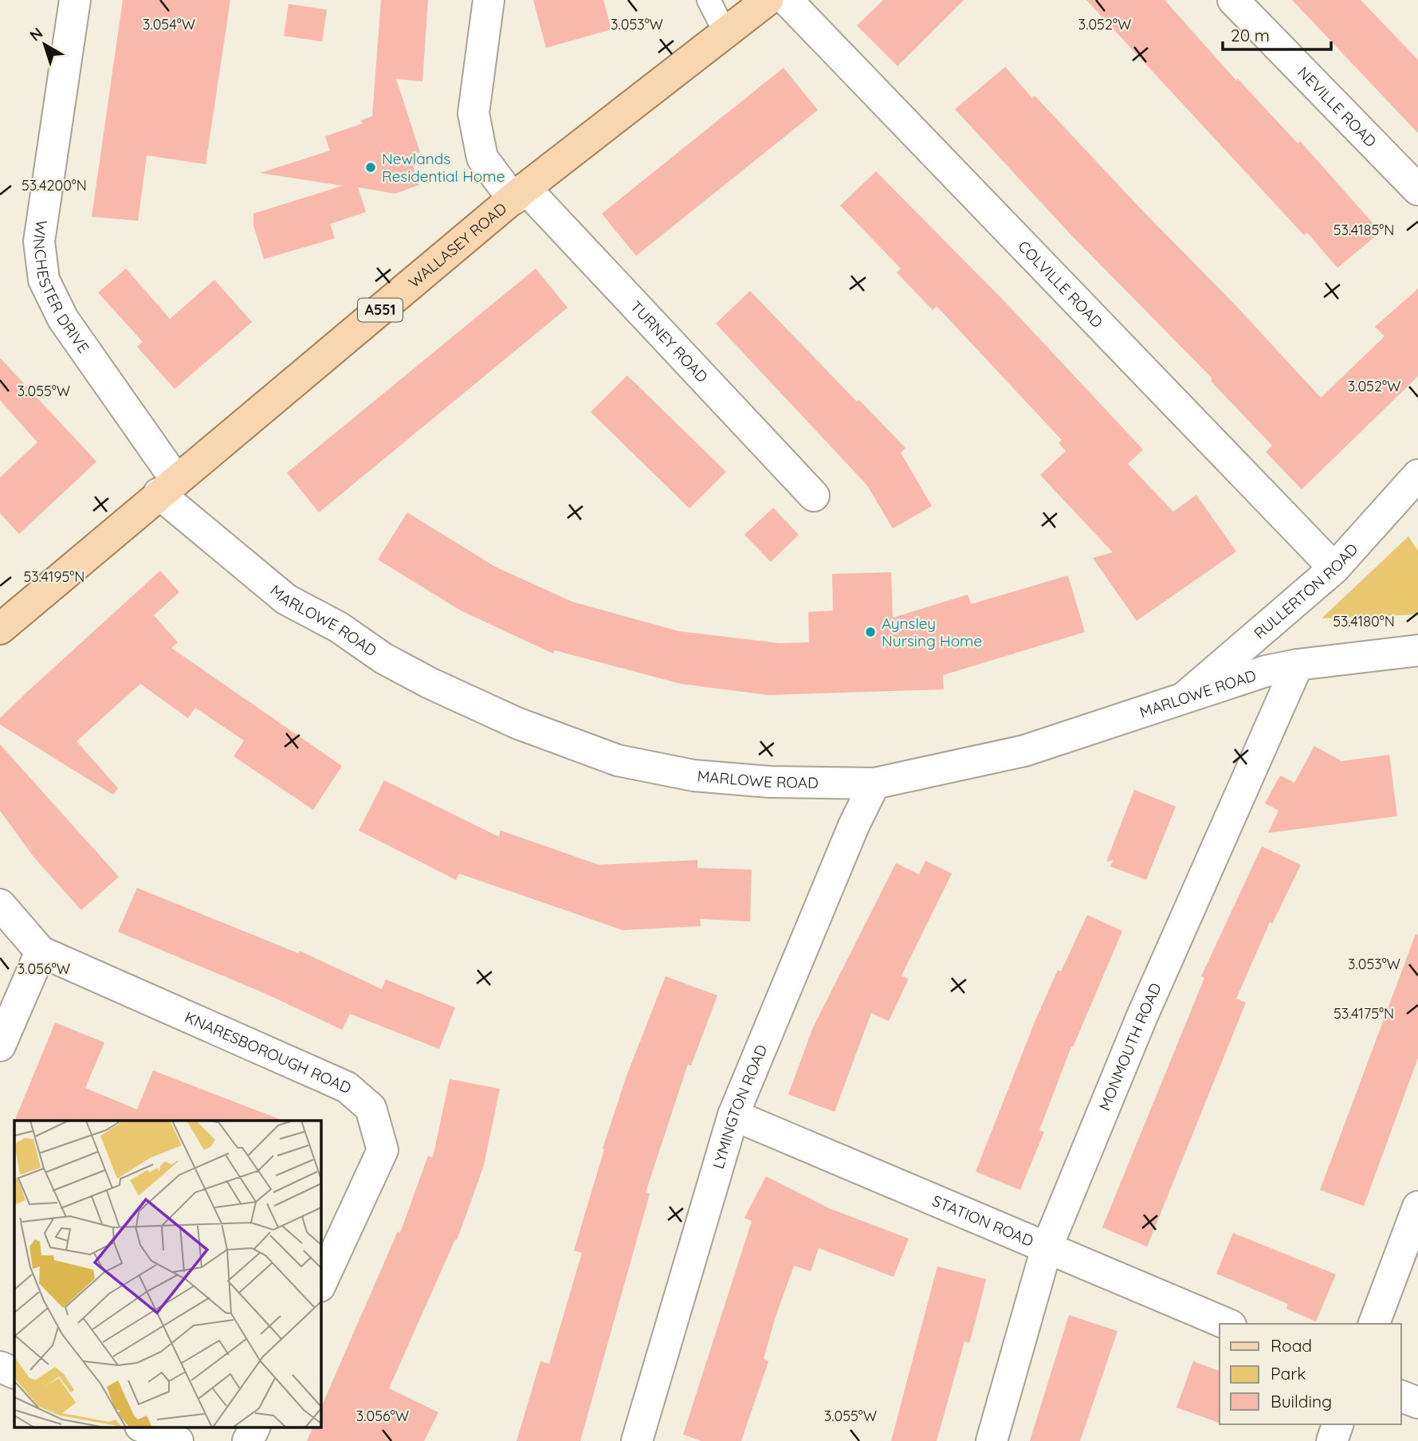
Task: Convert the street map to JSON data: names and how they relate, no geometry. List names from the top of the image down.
{
  "streets": {
    "main road": ["WALLASEY ROAD", "A551"],
    "street": [
      "NEVILLE ROAD",
      "COLVILLE ROAD",
      "WINCHESTER DRIVE",
      "TURNEY ROAD",
      "RULLERTON ROAD",
      "MARLOWE ROAD",
      "MONMOUTH ROAD",
      "KNARESBOROUGH ROAD",
      "LYMINGTON ROAD",
      "STATION ROAD"
    ]
  },
  "crossings": [
    ["WALLASEY ROAD", "WINCHESTER DRIVE"],
    ["WALLASEY ROAD", "TURNEY ROAD"],
    ["WALLASEY ROAD", "MARLOWE ROAD"],
    ["COLVILLE ROAD", "RULLERTON ROAD"],
    ["WINCHESTER DRIVE", "MARLOWE ROAD"],
    ["RULLERTON ROAD", "MARLOWE ROAD"],
    ["MARLOWE ROAD", "MONMOUTH ROAD"],
    ["MARLOWE ROAD", "LYMINGTON ROAD"],
    ["MONMOUTH ROAD", "STATION ROAD"],
    ["LYMINGTON ROAD", "STATION ROAD"]
  ],
  "places": ["Newlands Residential Home", "Aynsley Nursing Home"],
  "legend": ["Road", "Park", "Building"],
  "scale_bar": "20 m",
  "north": "top left",
  "coordinates": [
    "3.053°W",
    "3.054°W",
    "3.052°W",
    "53.4200°N",
    "53.4185°N",
    "3.055°W",
    "53.4195°N",
    "53.4180°N",
    "3.056°W",
    "53.4175°N"
  ]
}
